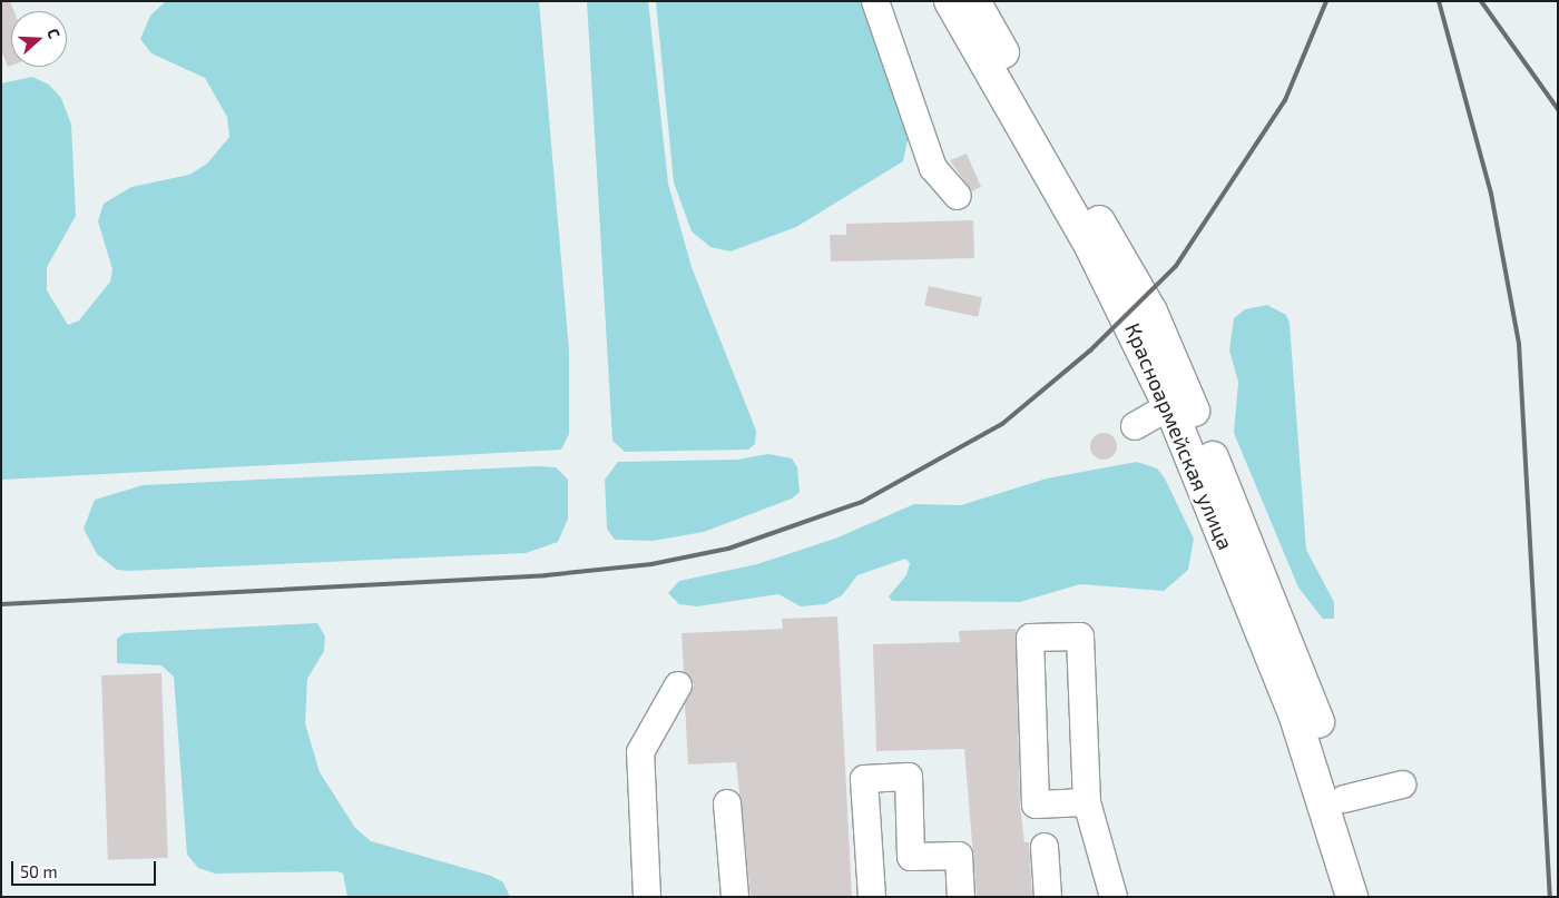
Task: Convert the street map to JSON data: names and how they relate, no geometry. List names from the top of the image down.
{
  "streets": {
    "main road": ["Красноармейская улица"]
  },
  "scale_bar": "50 m",
  "north": "right"
}
